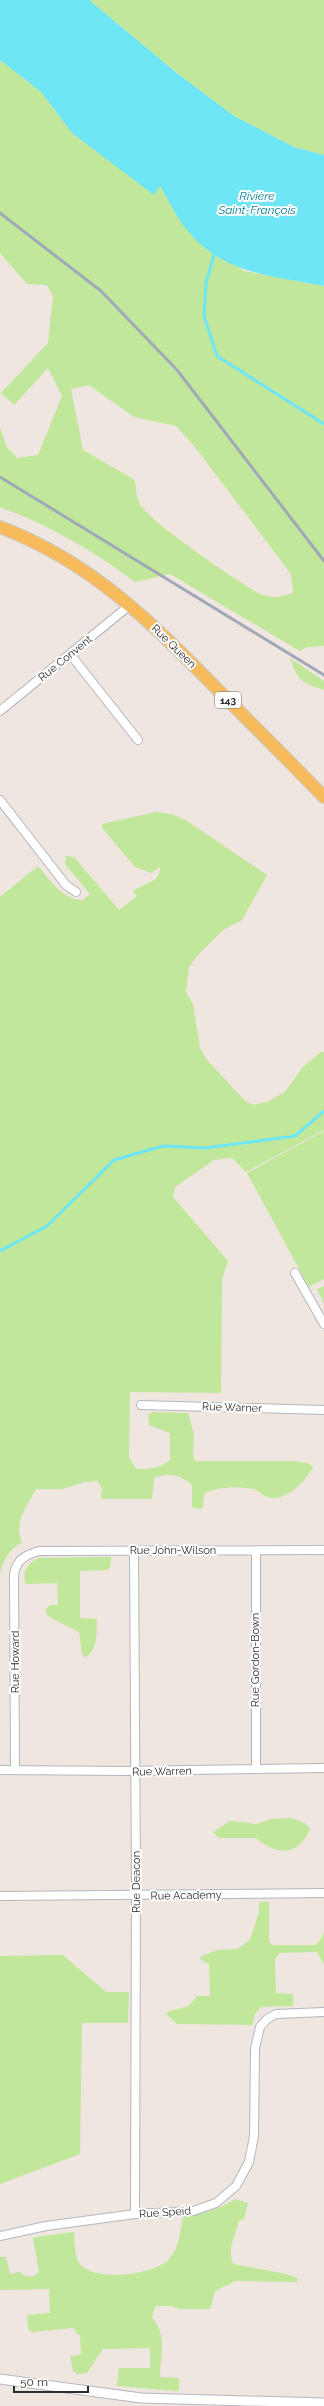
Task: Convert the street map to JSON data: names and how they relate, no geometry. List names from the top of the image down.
{
  "streets": {
    "main road": ["Rue Queen", "143"],
    "street": [
      "Rue Convent",
      "Rue Warner",
      "Rue John-Wilson",
      "Rue Gordon-Bown",
      "Rue Howard",
      "Rue Warren",
      "Rue Deacon",
      "Rue Academy",
      "Rue Speid"
    ]
  },
  "crossings": [
    ["Rue Queen", "Rue Convent"],
    ["Rue John-Wilson", "Rue Gordon-Bown"],
    ["Rue John-Wilson", "Rue Howard"],
    ["Rue John-Wilson", "Rue Deacon"],
    ["Rue Gordon-Bown", "Rue Warren"],
    ["Rue Howard", "Rue Warren"],
    ["Rue Warren", "Rue Deacon"],
    ["Rue Deacon", "Rue Academy"],
    ["Rue Deacon", "Rue Speid"]
  ],
  "water": ["Rivière Saint-François"],
  "scale_bar": "50 m"
}
